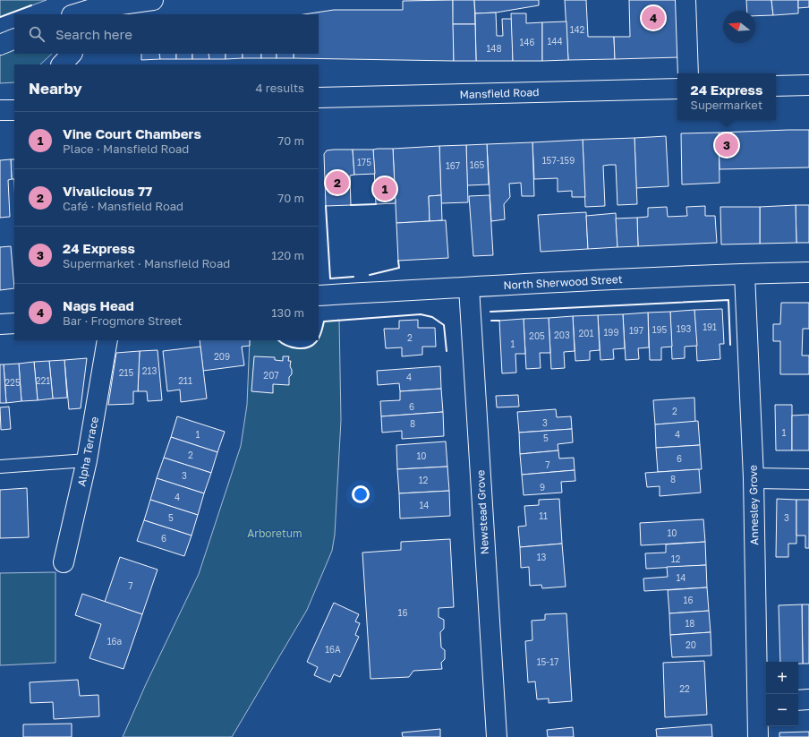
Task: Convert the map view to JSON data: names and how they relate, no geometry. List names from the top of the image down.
{
  "streets": {
    "main road": [
      "Mansfield Road",
      "North Sherwood Street",
      "Alpha Terrace",
      "Annesley Grove",
      "Newstead Grove"
    ]
  },
  "crossings": [
    ["North Sherwood Street", "Annesley Grove"],
    ["North Sherwood Street", "Newstead Grove"]
  ],
  "parks": ["Arboretum"],
  "house_numbers": [
    "142",
    "144",
    "146",
    "148",
    "157-159",
    "175",
    "165",
    "167",
    "191",
    "193",
    "195",
    "197",
    "199",
    "201",
    "203",
    "205",
    "2",
    "1",
    "209",
    "213",
    "215",
    "207",
    "4",
    "221",
    "211",
    "225",
    "6",
    "2",
    "3",
    "8",
    "1",
    "1",
    "4",
    "5",
    "2",
    "10",
    "6",
    "7",
    "3",
    "8",
    "12",
    "9",
    "4",
    "14",
    "11",
    "5",
    "3",
    "10",
    "6",
    "13",
    "12",
    "14",
    "7",
    "16",
    "16",
    "18",
    "16a",
    "20",
    "16A",
    "15-17",
    "22"
  ],
  "north": "left",
  "page": {
    "pins": [
      "4",
      "3",
      "2",
      "1"
    ],
    "search": "Search here",
    "heading": ["Nearby", "4 results"],
    "popup": ["24 Express", "Supermarket"],
    "list": [
      {
        "mark": "1",
        "name": "Vine Court Chambers",
        "note": "Place · Mansfield Road",
        "value": "70 m"
      },
      {
        "mark": "2",
        "name": "Vivalicious 77",
        "note": "Café · Mansfield Road",
        "value": "70 m"
      },
      {
        "mark": "3",
        "name": "24 Express",
        "note": "Supermarket · Mansfield Road",
        "value": "120 m"
      },
      {
        "mark": "4",
        "name": "Nags Head",
        "note": "Bar · Frogmore Street",
        "value": "130 m"
      }
    ],
    "map_buttons": ["+", "−"]
  }
}
